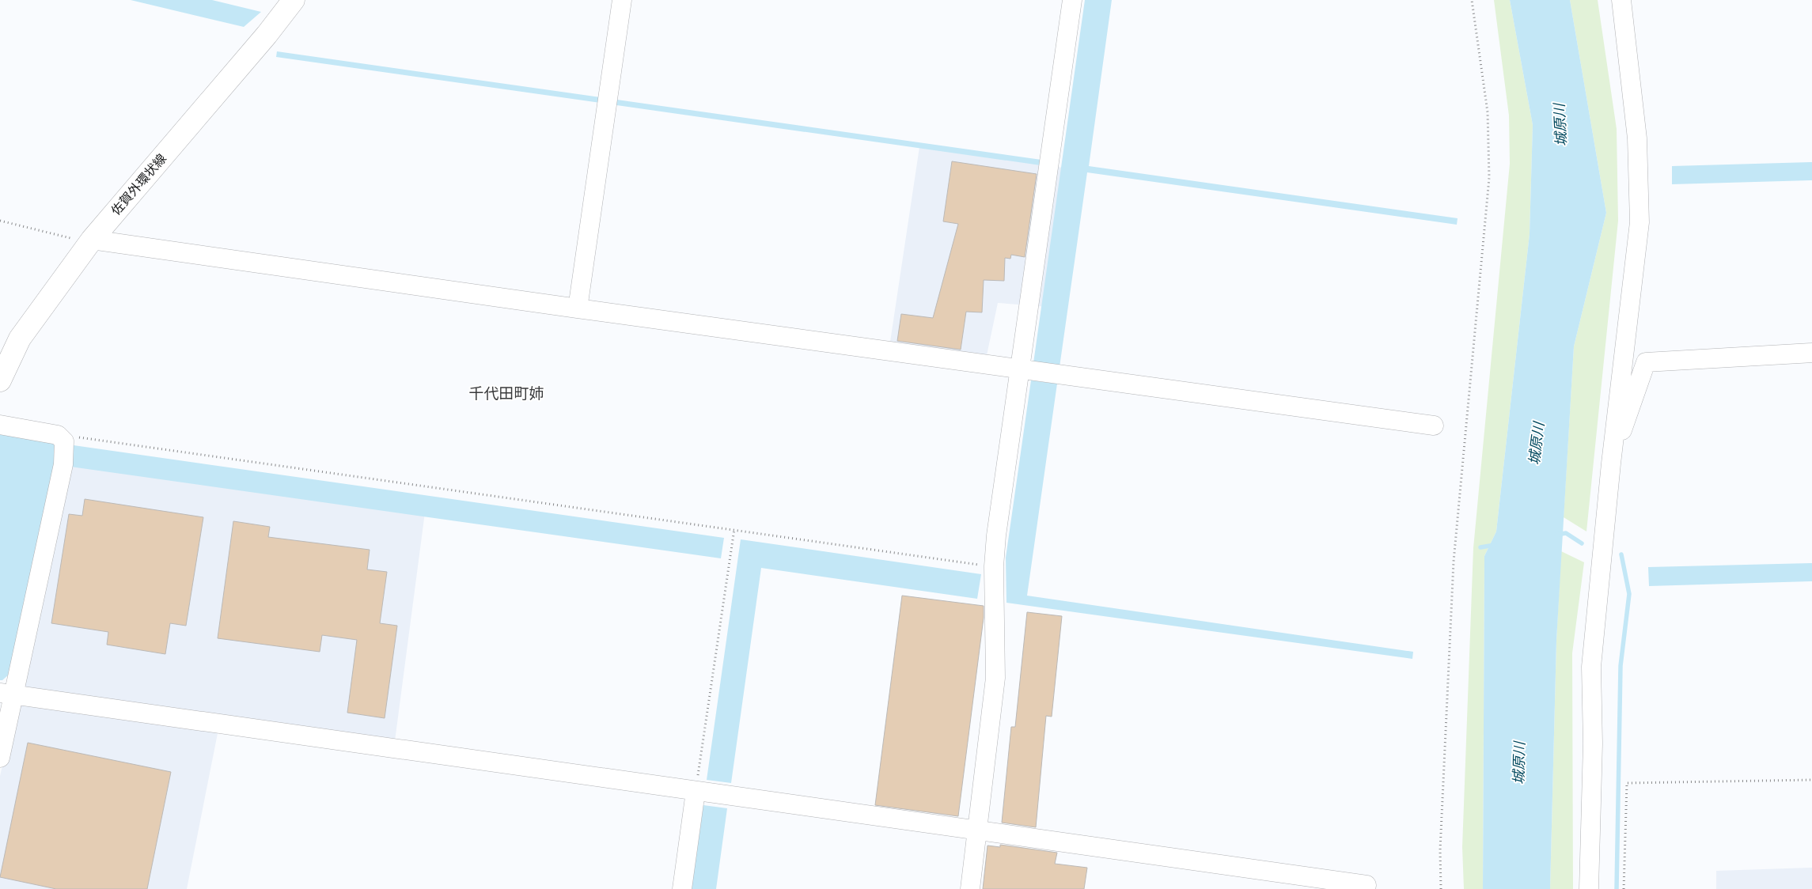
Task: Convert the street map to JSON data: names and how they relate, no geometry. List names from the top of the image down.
{
  "streets": {
    "main road": ["佐賀外環状線"]
  },
  "districts": ["千代田町姉"],
  "water": ["城原川"]
}
